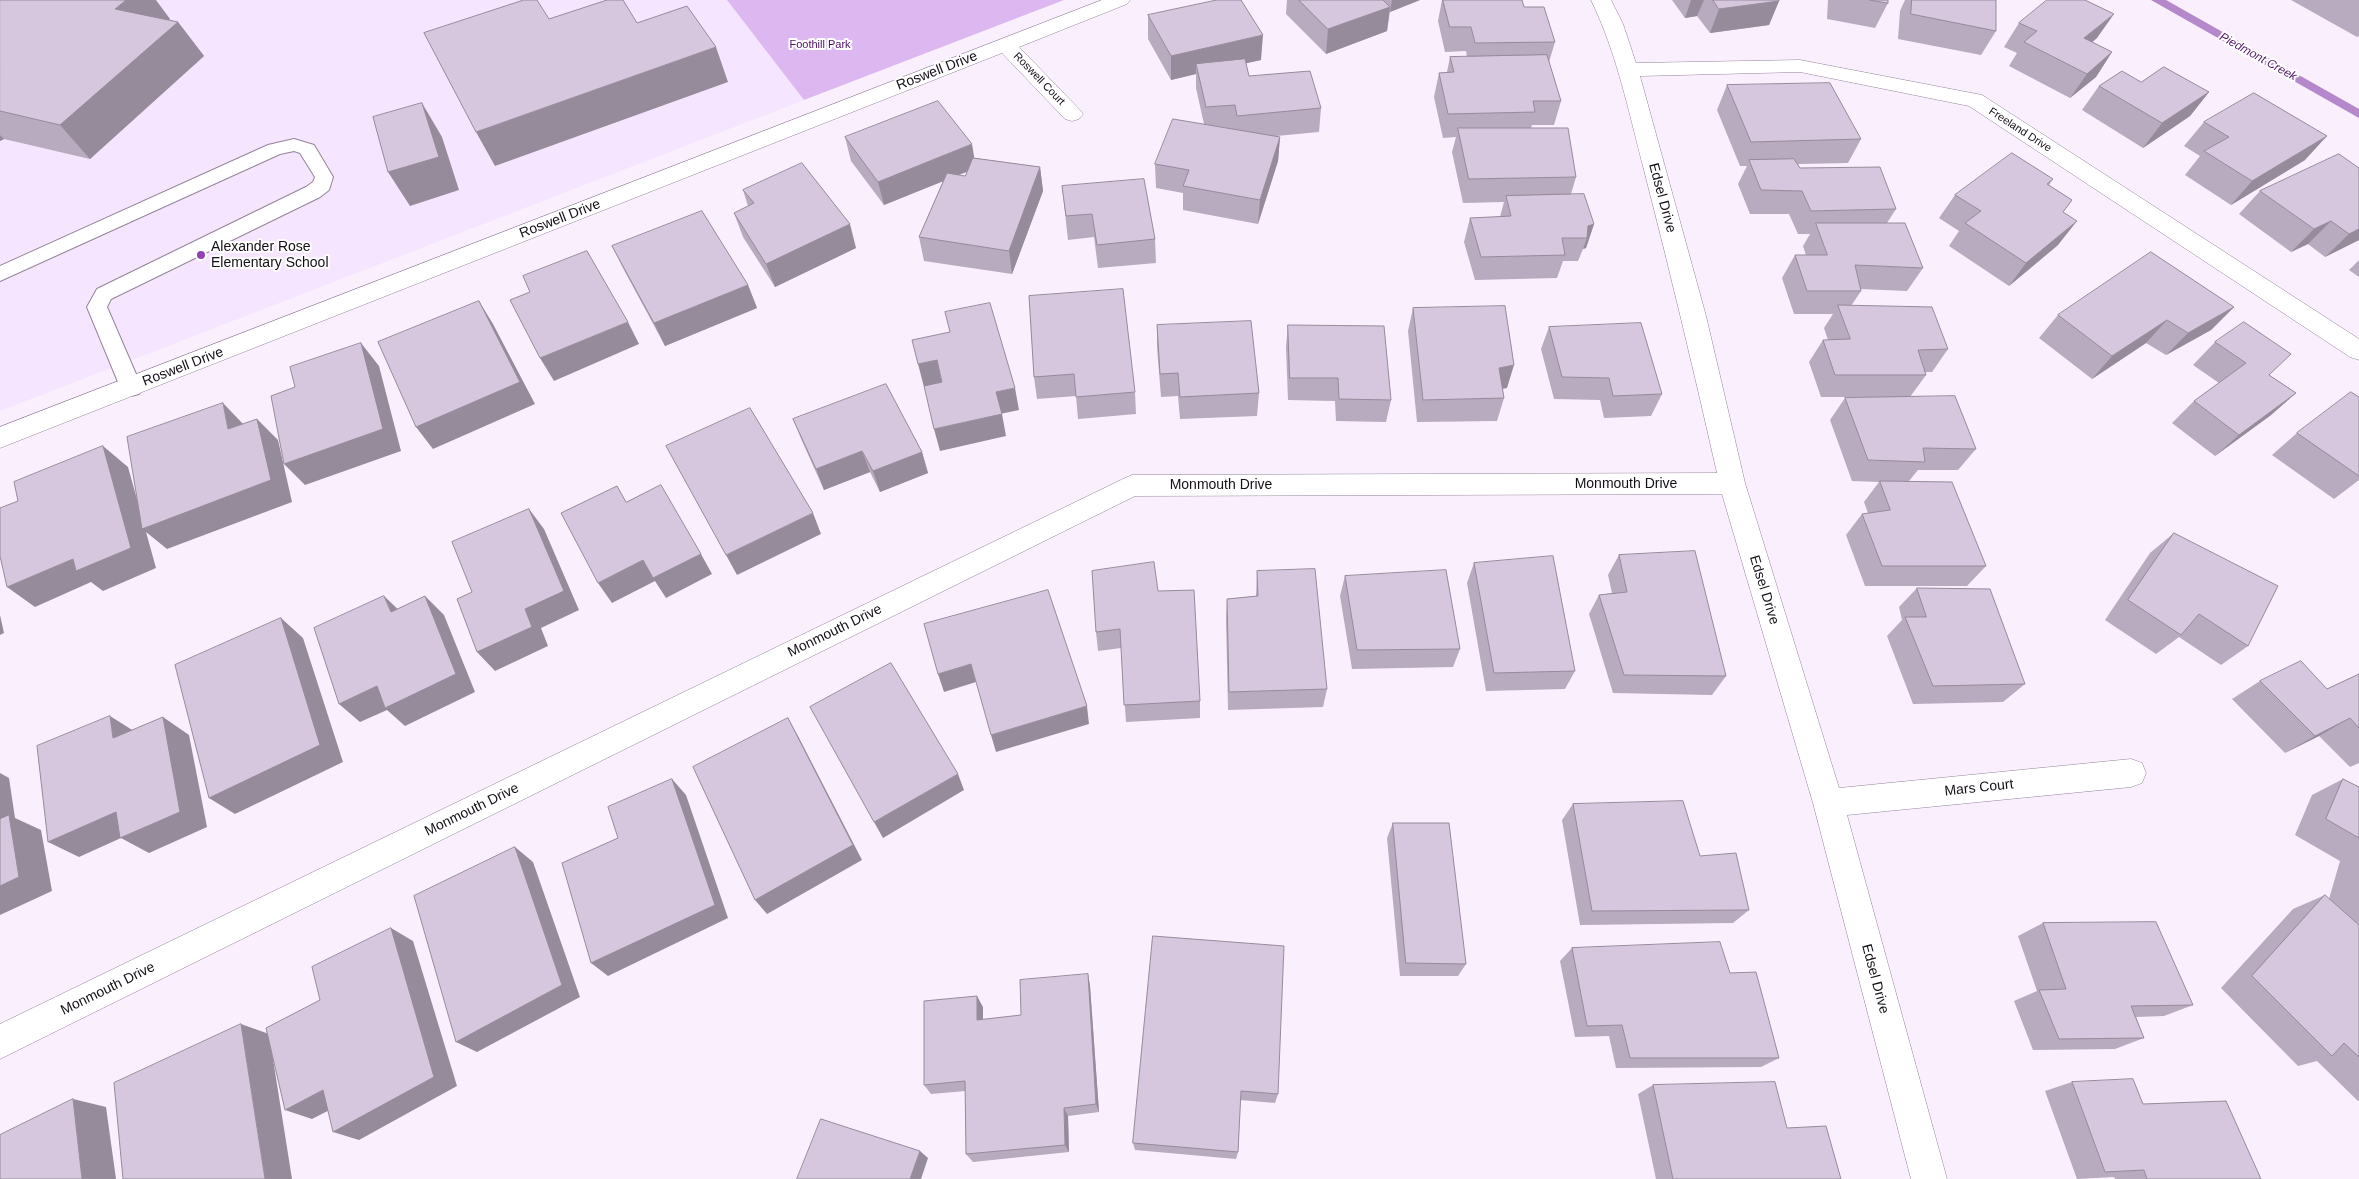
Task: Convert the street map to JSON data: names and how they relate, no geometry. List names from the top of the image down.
{
  "streets": {
    "street": [
      "Roswell Drive",
      "Roswell Court",
      "Freeland Drive",
      "Edsel Drive",
      "Monmouth Drive",
      "Mars Court"
    ]
  },
  "crossings": [
    ["Roswell Drive", "Roswell Court"],
    ["Freeland Drive", "Edsel Drive"],
    ["Edsel Drive", "Monmouth Drive"],
    ["Edsel Drive", "Mars Court"]
  ],
  "water": ["Piedmont Creek"],
  "parks": ["Foothill Park"],
  "places": ["Alexander Rose Elementary School"]
}
